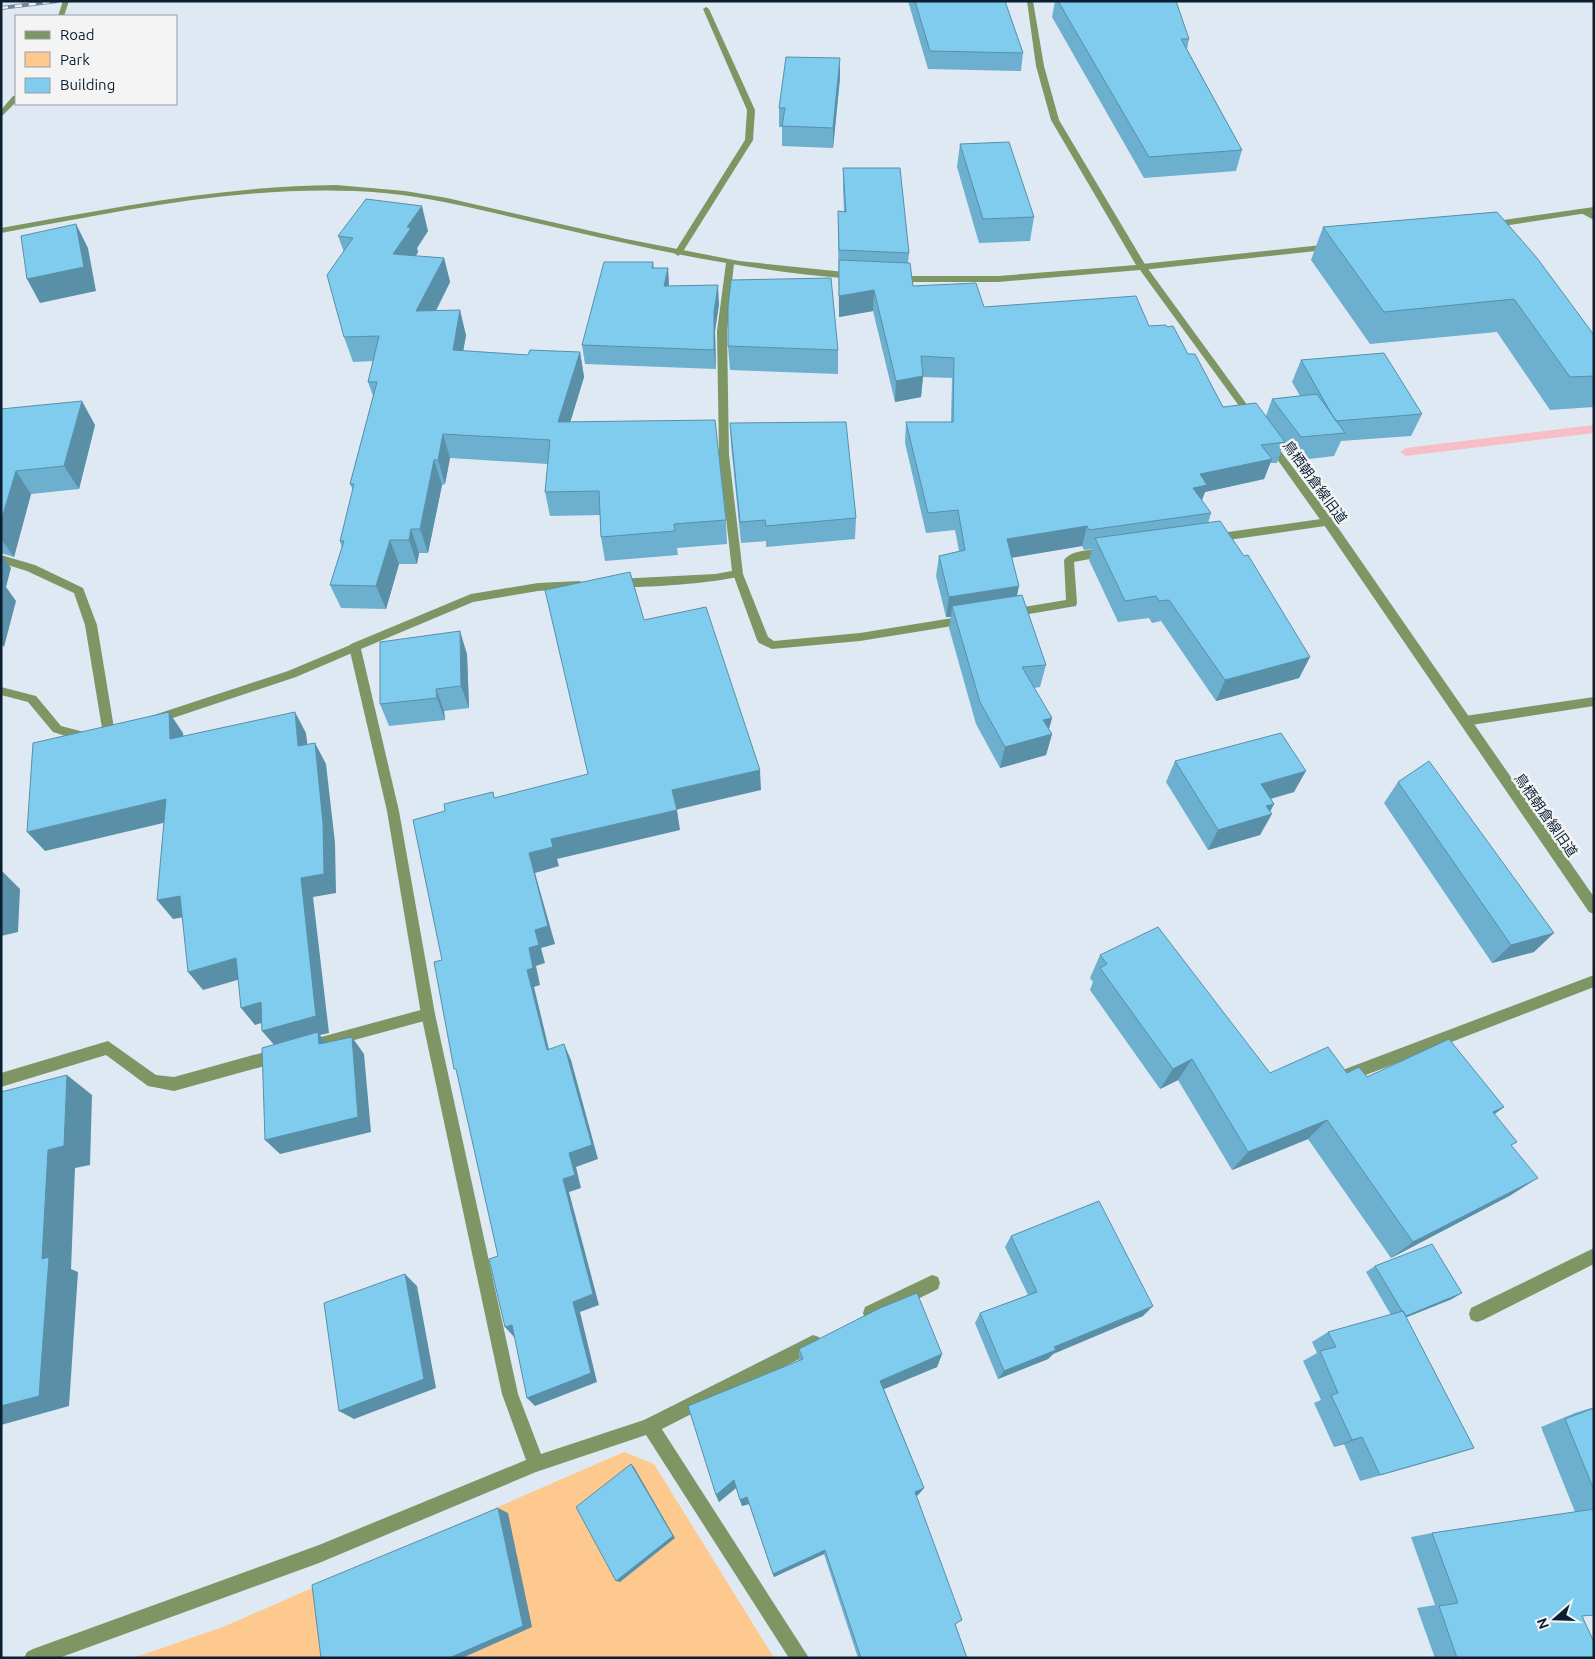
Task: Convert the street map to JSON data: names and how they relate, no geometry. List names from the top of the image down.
{
  "streets": {
    "street": ["鳥栖朝倉線旧道"]
  },
  "legend": ["Road", "Park", "Building"],
  "north": "left"
}
